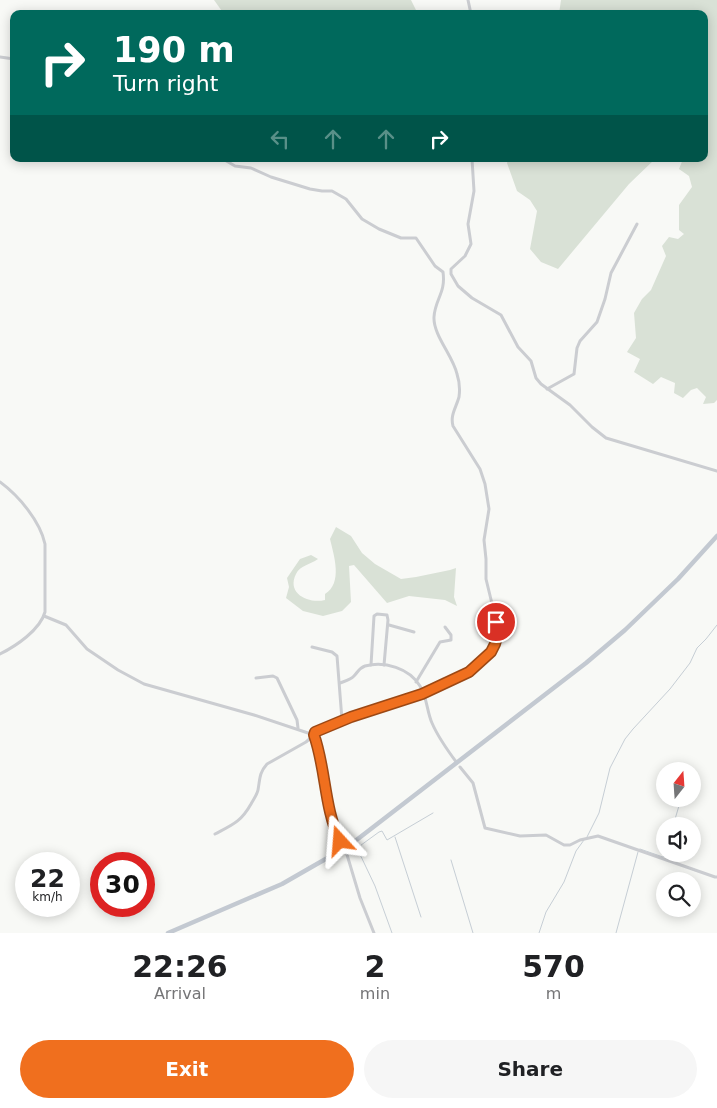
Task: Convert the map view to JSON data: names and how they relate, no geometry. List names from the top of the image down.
{
  "north": "top",
  "page": {
    "turn": ["190 m", "Turn right"],
    "speed": "22 km/h",
    "limit": "30",
    "eta": [
      "22:26",
      "Arrival",
      "2",
      "min",
      "570",
      "m"
    ],
    "buttons": ["Exit", "Share"]
  }
}
